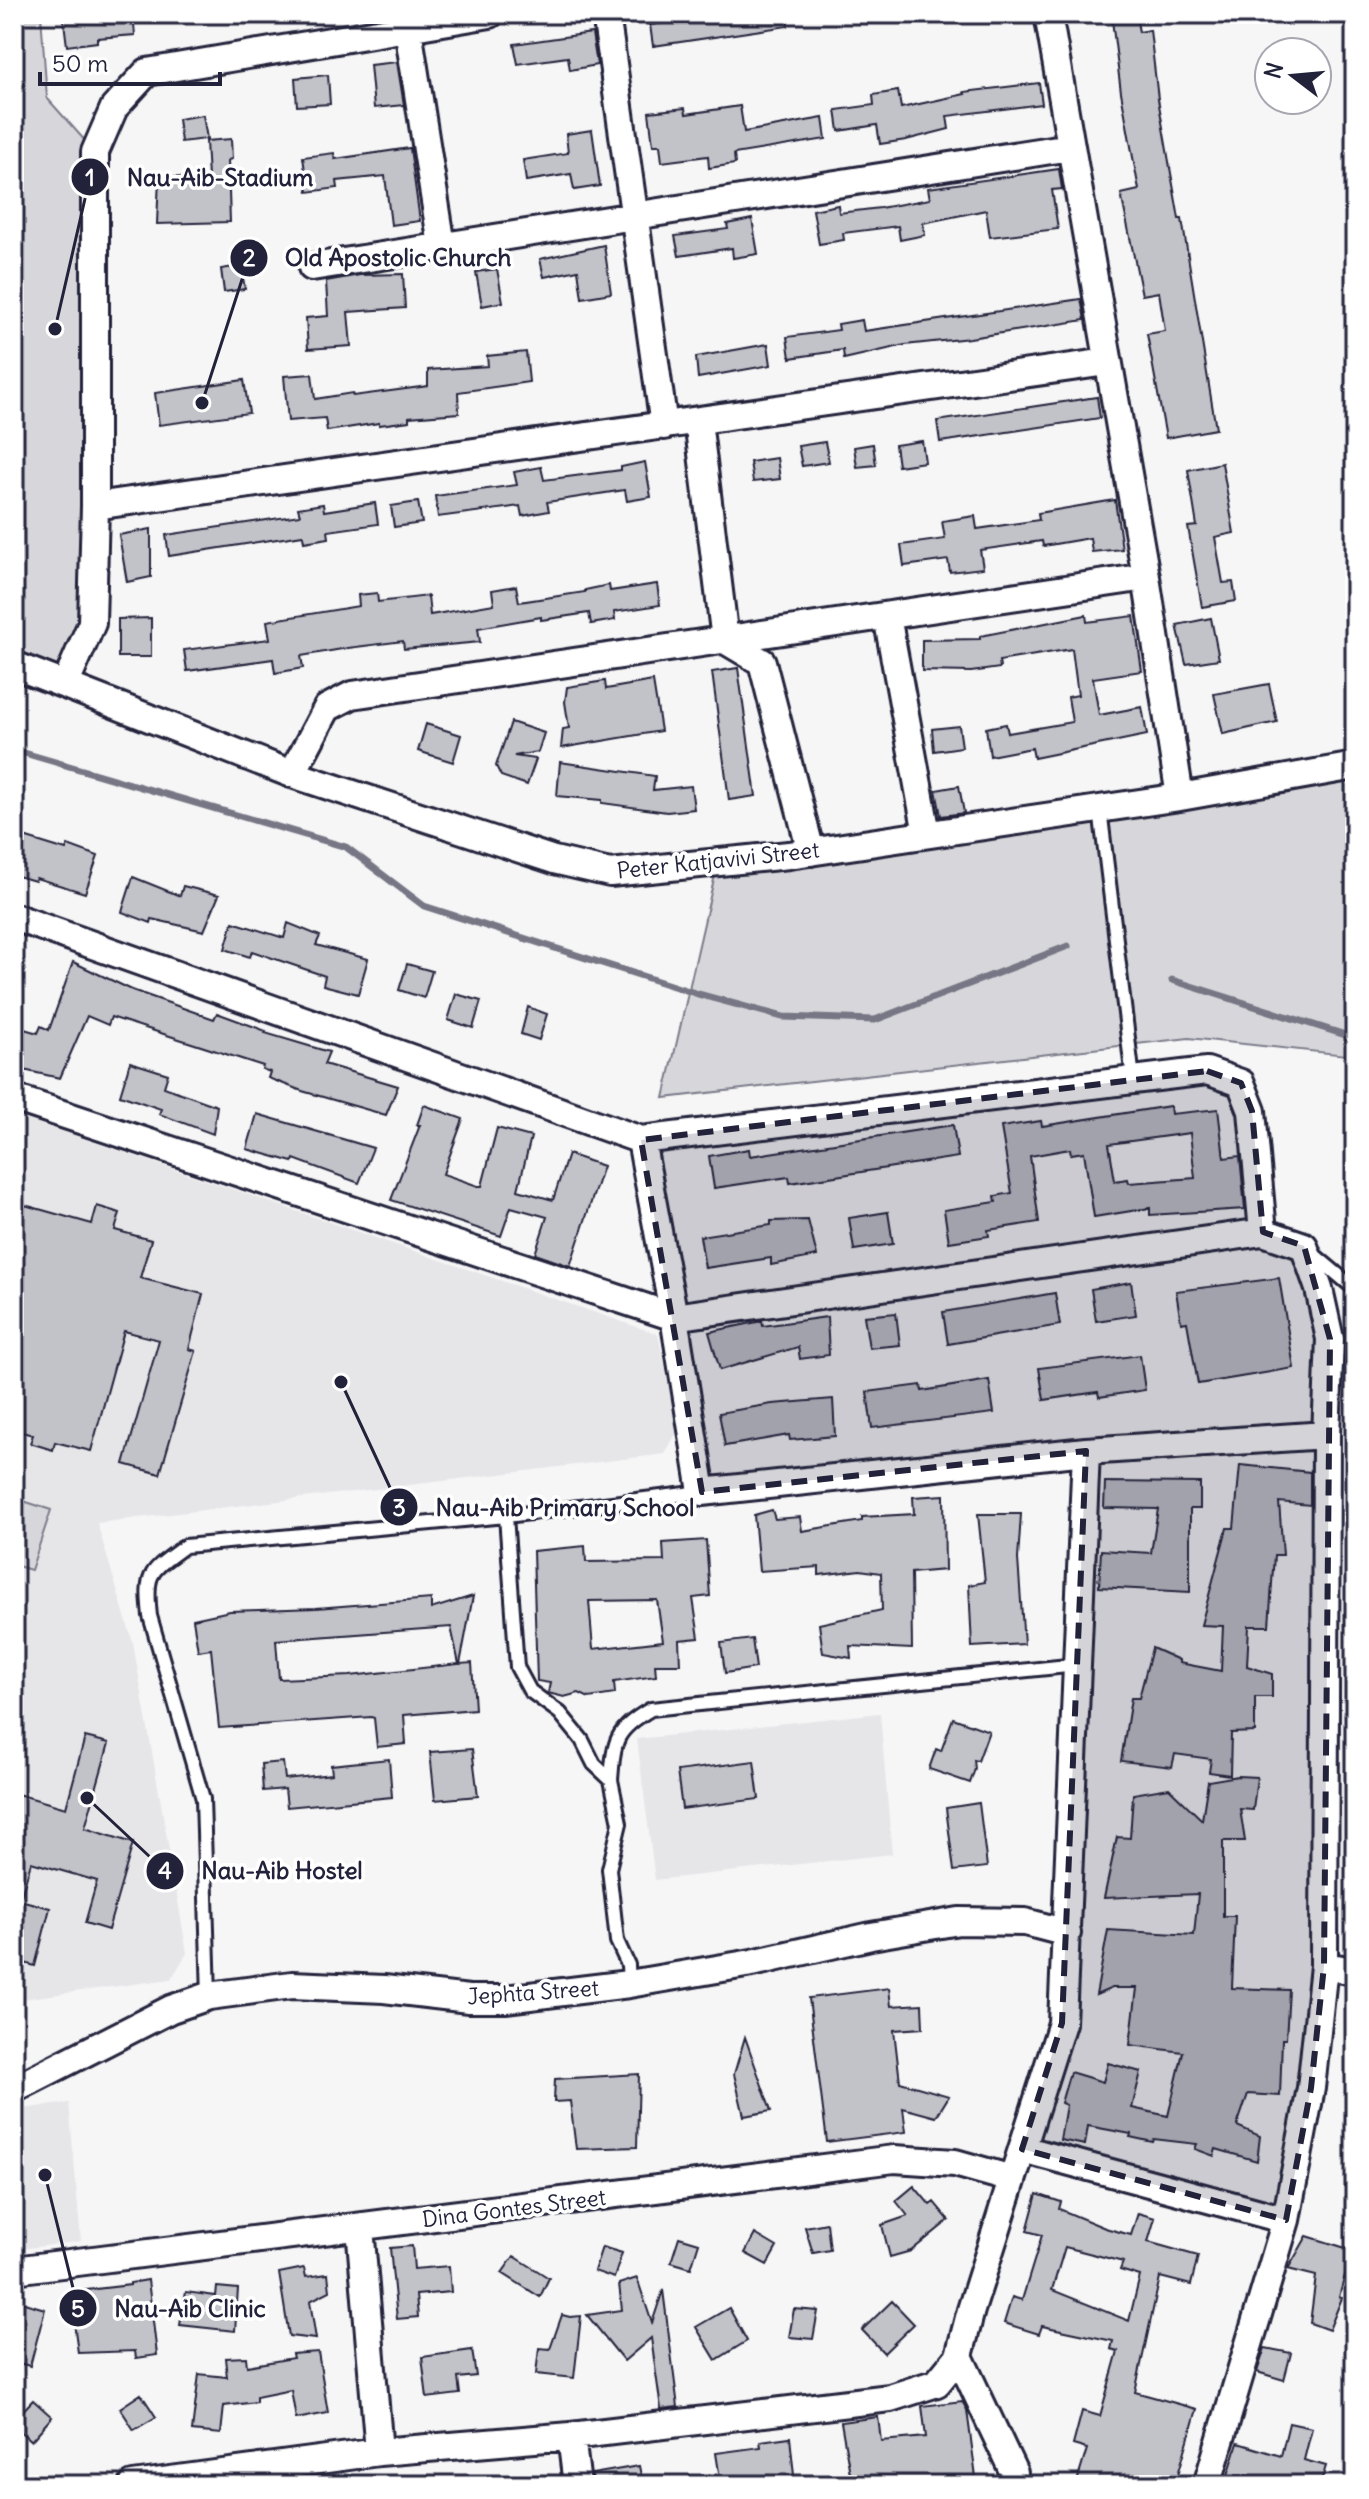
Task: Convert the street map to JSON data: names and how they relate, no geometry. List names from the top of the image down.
{
  "streets": {
    "street": ["Peter Katjavivi Street", "Jephta Street", "Dina Gontes Street"]
  },
  "places": [
    "Nau-Aib-Stadium",
    "Old Apostolic Church",
    "Nau-Aib Primary School",
    "Nau-Aib Hostel",
    "Nau-Aib Clinic"
  ],
  "scale_bar": "50 m",
  "north": "left"
}
